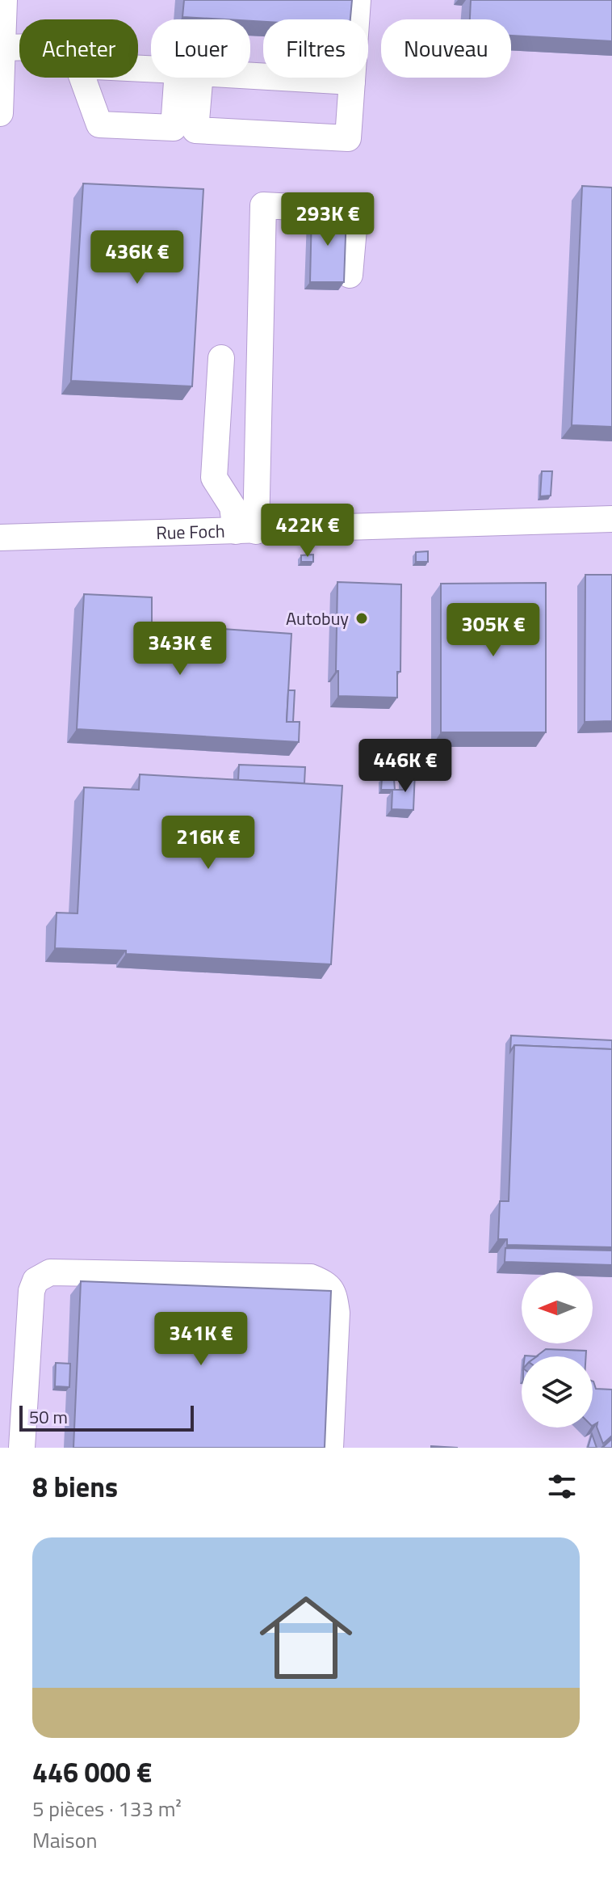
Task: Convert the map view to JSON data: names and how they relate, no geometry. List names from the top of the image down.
{
  "streets": {
    "street": ["Rue Foch"]
  },
  "places": ["Autobuy"],
  "scale_bar": "50 m",
  "north": "left",
  "page": {
    "chip": [
      "Acheter",
      "Louer",
      "Filtres",
      "Nouveau"
    ],
    "price": [
      "293K €",
      "436K €",
      "422K €",
      "305K €",
      "343K €",
      "446K €",
      "216K €",
      "341K €"
    ],
    "scale": "50 m",
    "heading": "8 biens",
    "list": [
      {
        "name": "446 000 €",
        "note": "5 pièces · 133 m² · Maison"
      }
    ]
  }
}
